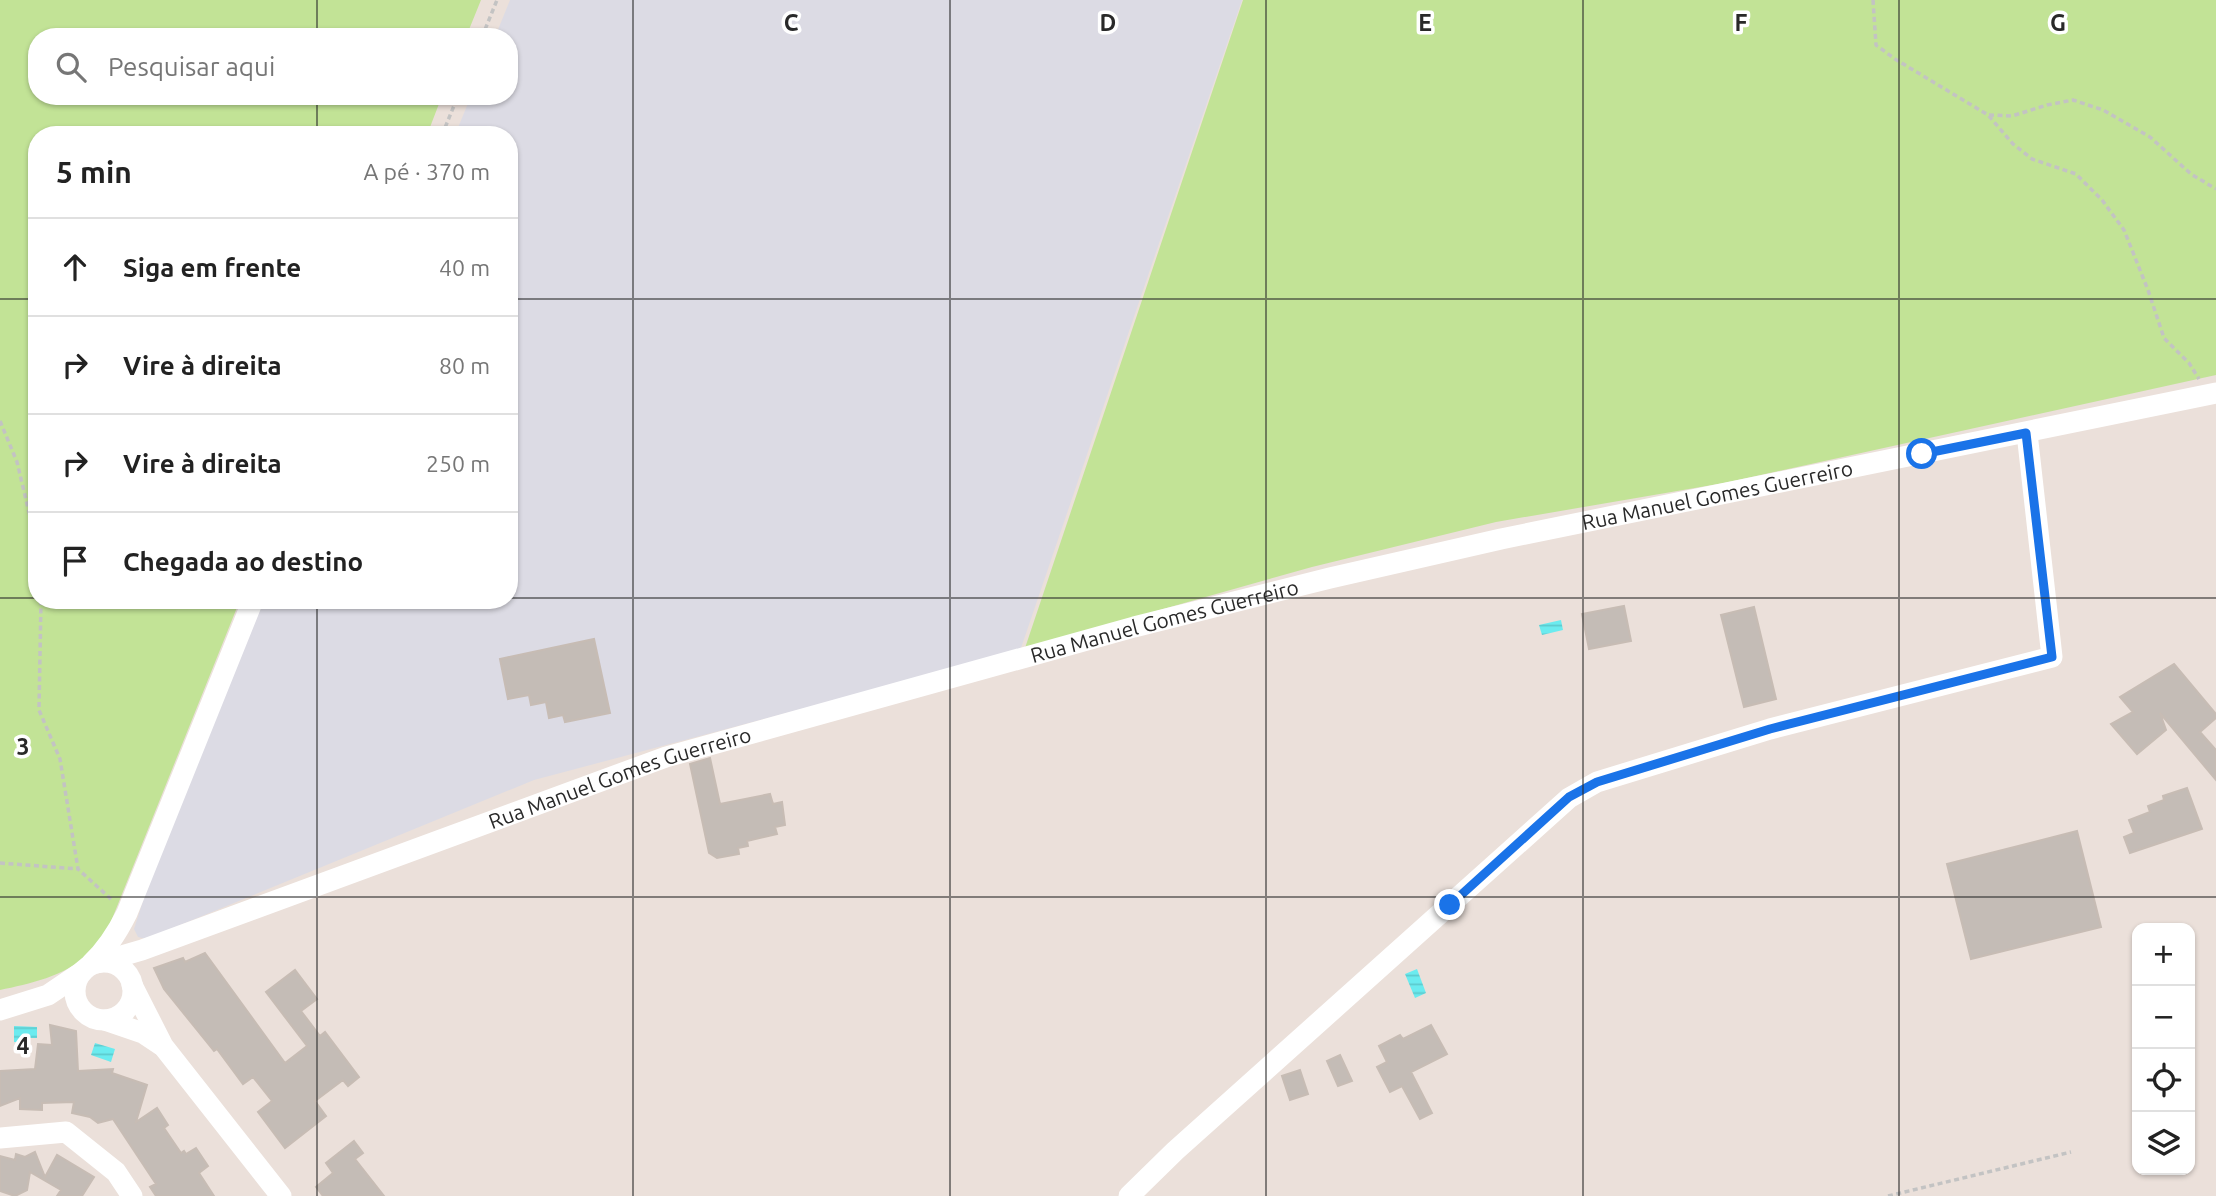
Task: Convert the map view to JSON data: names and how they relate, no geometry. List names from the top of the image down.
{
  "streets": {
    "street": ["Rua Manuel Gomes Guerreiro"]
  },
  "page": {
    "search": "Pesquisar aqui",
    "heading": ["5 min", "A pé · 370 m"],
    "list": [
      ["Siga em frente", "40 m"],
      ["Vire à direita", "80 m"],
      ["Vire à direita", "250 m"],
      "Chegada ao destino"
    ],
    "map_buttons": ["+", "−"]
  },
  "grid": {
    "columns": [
      "C",
      "D",
      "E",
      "F",
      "G"
    ],
    "rows": ["3", "4"]
  }
}
